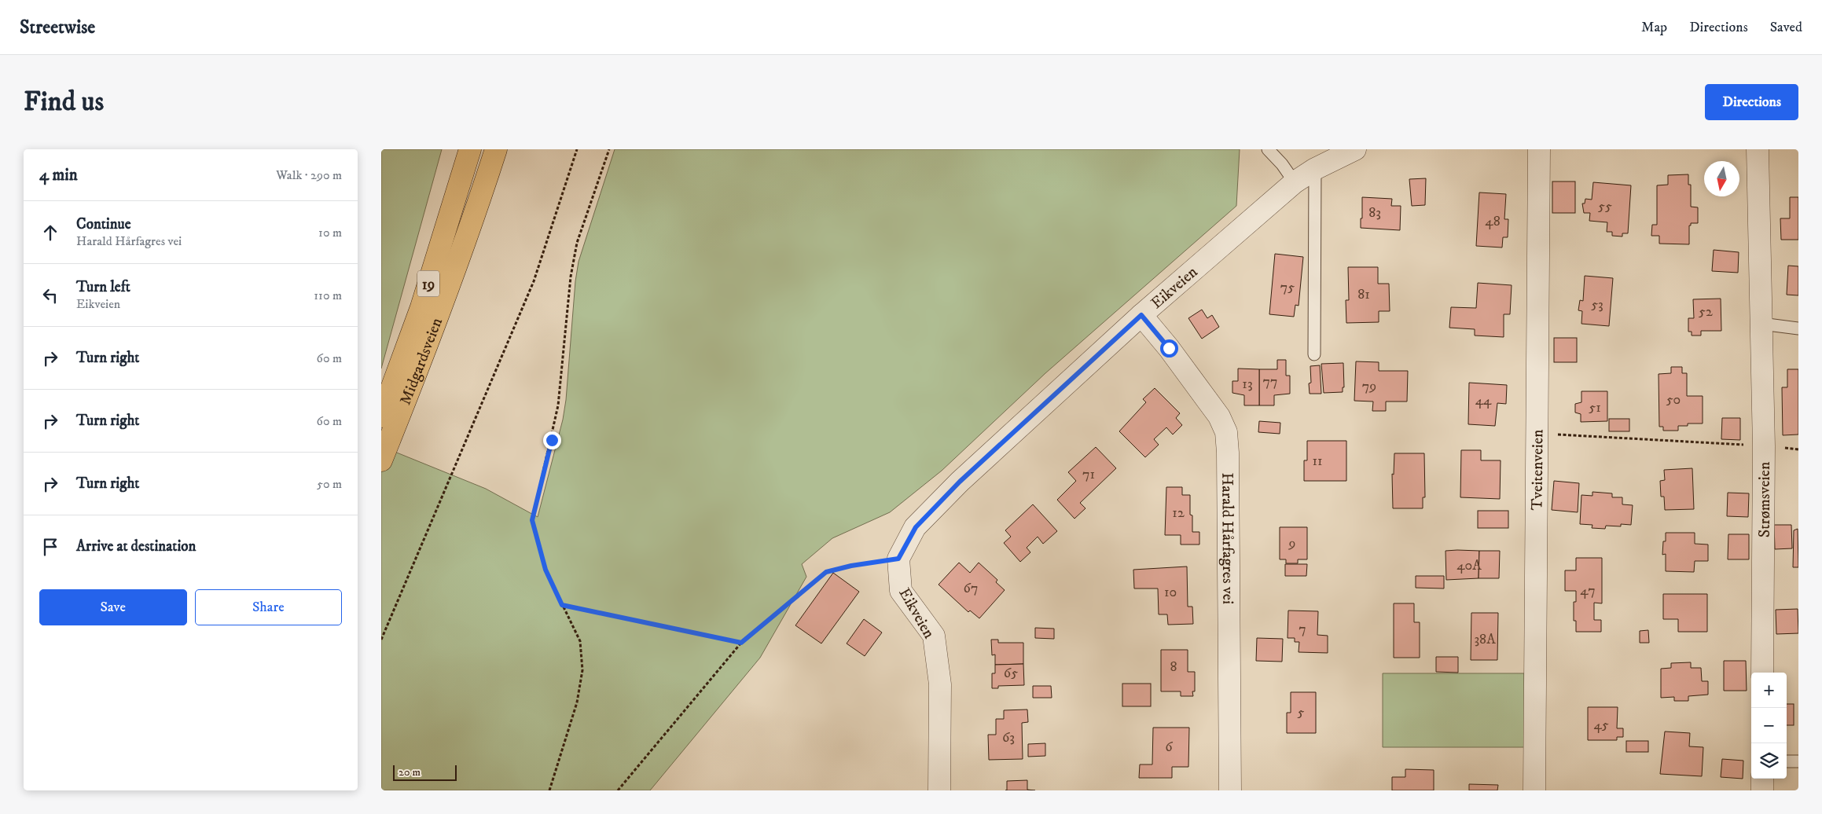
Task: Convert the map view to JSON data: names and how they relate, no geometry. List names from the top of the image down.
{
  "streets": {
    "highway": ["19", "Midgardsveien"],
    "street": [
      "Eikveien",
      "Tveitenveien",
      "Strømsveien",
      "Harald Hårfagres vei"
    ]
  },
  "crossings": [
    ["Eikveien", "Harald Hårfagres vei"]
  ],
  "house_numbers": [
    "55",
    "83",
    "48",
    "75",
    "81",
    "53",
    "52",
    "77",
    "13",
    "79",
    "50",
    "44",
    "51",
    "11",
    "71",
    "12",
    "9",
    "40A",
    "67",
    "47",
    "10",
    "7",
    "38A",
    "8",
    "65",
    "5",
    "45",
    "63",
    "6"
  ],
  "scale_bar": "20 m",
  "north": "bottom",
  "page": {
    "header": "Streetwise",
    "nav": ["Map", "Directions", "Saved"],
    "buttons": [
      "Directions",
      ["Save", "Share"]
    ],
    "title": "Find us",
    "heading": ["4 min", "Walk · 290 m"],
    "list": [
      ["Continue", "Harald Hårfagres vei", "10 m"],
      ["Turn left", "Eikveien", "110 m"],
      ["Turn right", "60 m"],
      ["Turn right", "60 m"],
      ["Turn right", "50 m"],
      "Arrive at destination"
    ],
    "map_buttons": ["+", "−"],
    "scale": "20 m"
  }
}
